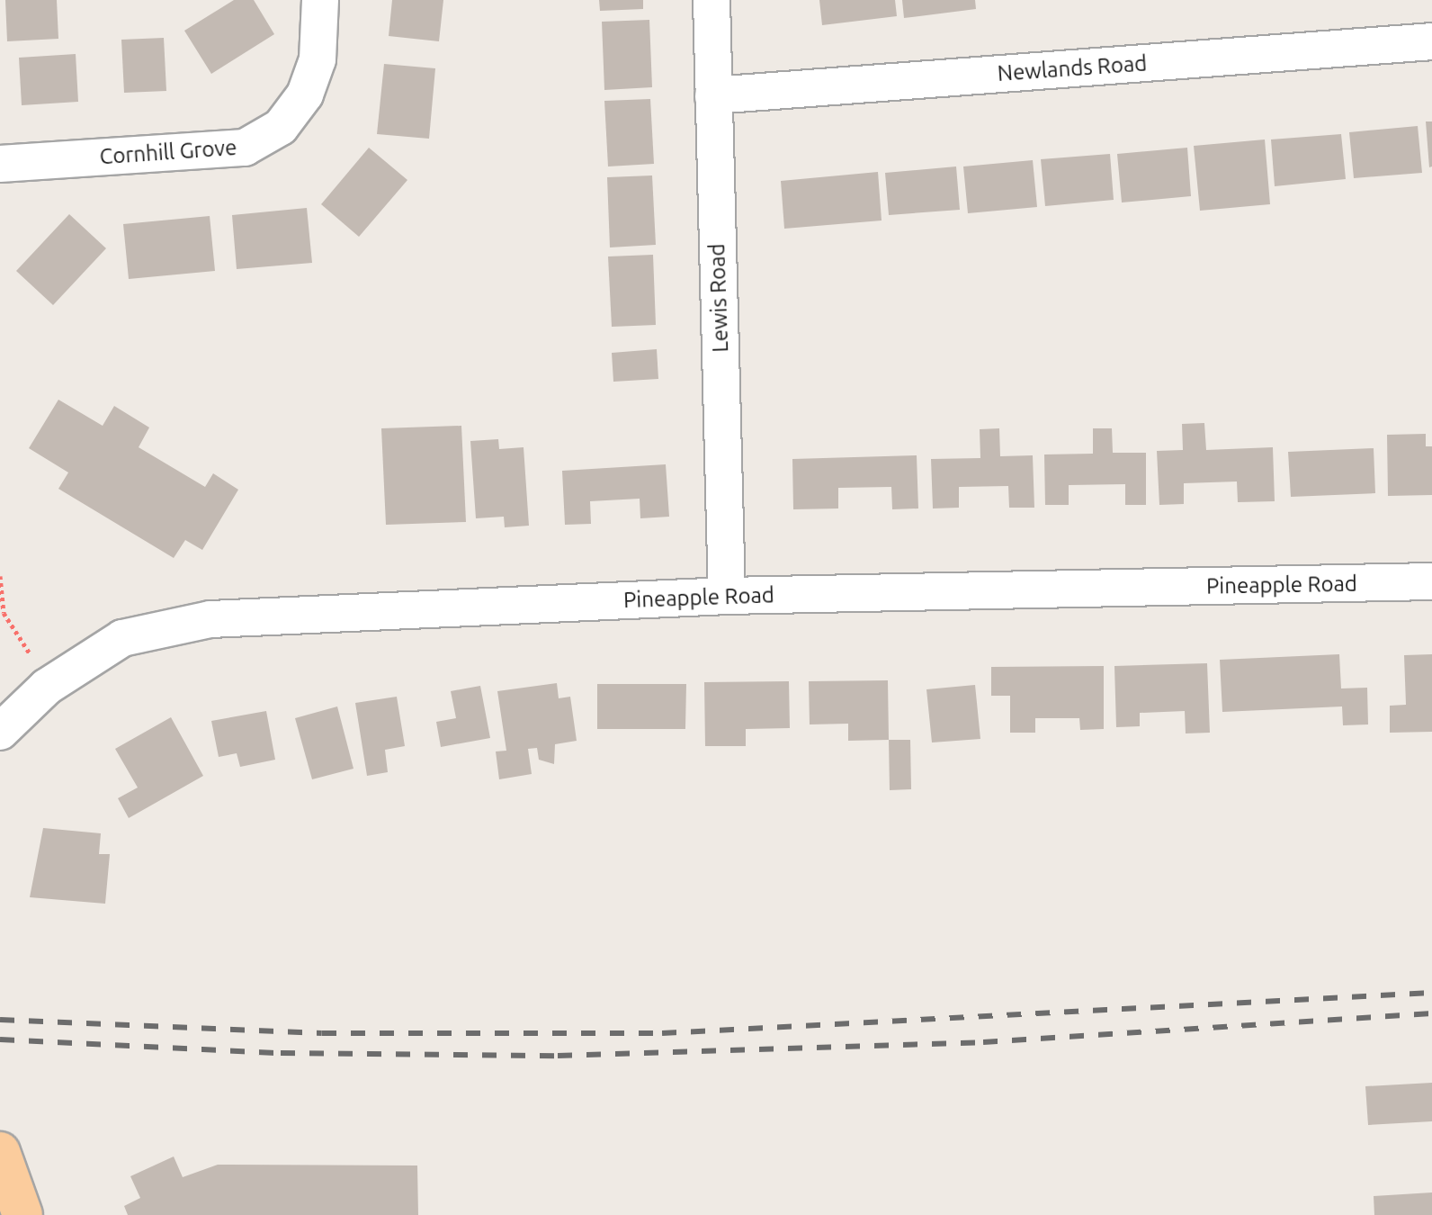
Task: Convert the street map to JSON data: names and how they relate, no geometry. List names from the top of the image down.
{
  "streets": {
    "street": [
      "Newlands Road",
      "Cornhill Grove",
      "Lewis Road",
      "Pineapple Road"
    ]
  },
  "crossings": [
    ["Newlands Road", "Lewis Road"],
    ["Lewis Road", "Pineapple Road"]
  ]
}
